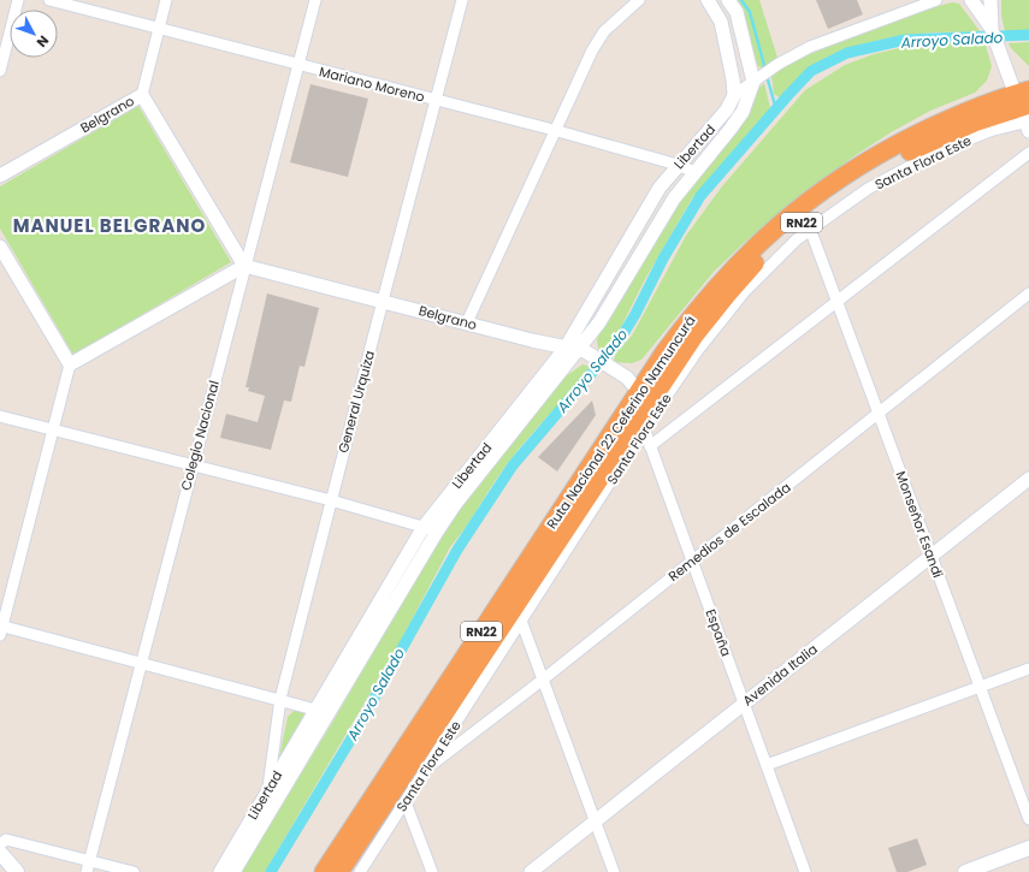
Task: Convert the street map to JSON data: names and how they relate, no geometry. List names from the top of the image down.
{
  "streets": {
    "highway": ["RN22", "Ruta Nacional 22 Ceferino Namuncurá"],
    "street": [
      "Mariano Moreno",
      "Belgrano",
      "Libertad",
      "Santa Flora Este",
      "General Urquiza",
      "Colegio Nacional",
      "Monseñor Esandi",
      "Remedios de Escalada",
      "España",
      "Avenida Italia"
    ]
  },
  "crossings": [
    ["Mariano Moreno", "Libertad"],
    ["Mariano Moreno", "General Urquiza"],
    ["Mariano Moreno", "Colegio Nacional"],
    ["Belgrano", "Libertad"],
    ["Belgrano", "General Urquiza"],
    ["Belgrano", "Ruta Nacional 22 Ceferino Namuncurá"],
    ["Belgrano", "Colegio Nacional"],
    ["Belgrano", "España"],
    ["Libertad", "General Urquiza"],
    ["Santa Flora Este", "Ruta Nacional 22 Ceferino Namuncurá"],
    ["Santa Flora Este", "Monseñor Esandi"],
    ["Santa Flora Este", "Remedios de Escalada"],
    ["Santa Flora Este", "España"],
    ["Ruta Nacional 22 Ceferino Namuncurá", "España"],
    ["Monseñor Esandi", "Remedios de Escalada"],
    ["Monseñor Esandi", "Avenida Italia"],
    ["Remedios de Escalada", "España"],
    ["España", "Avenida Italia"]
  ],
  "districts": ["MANUEL BELGRANO"],
  "water": ["Arroyo Salado"],
  "north": "bottom right"
}
